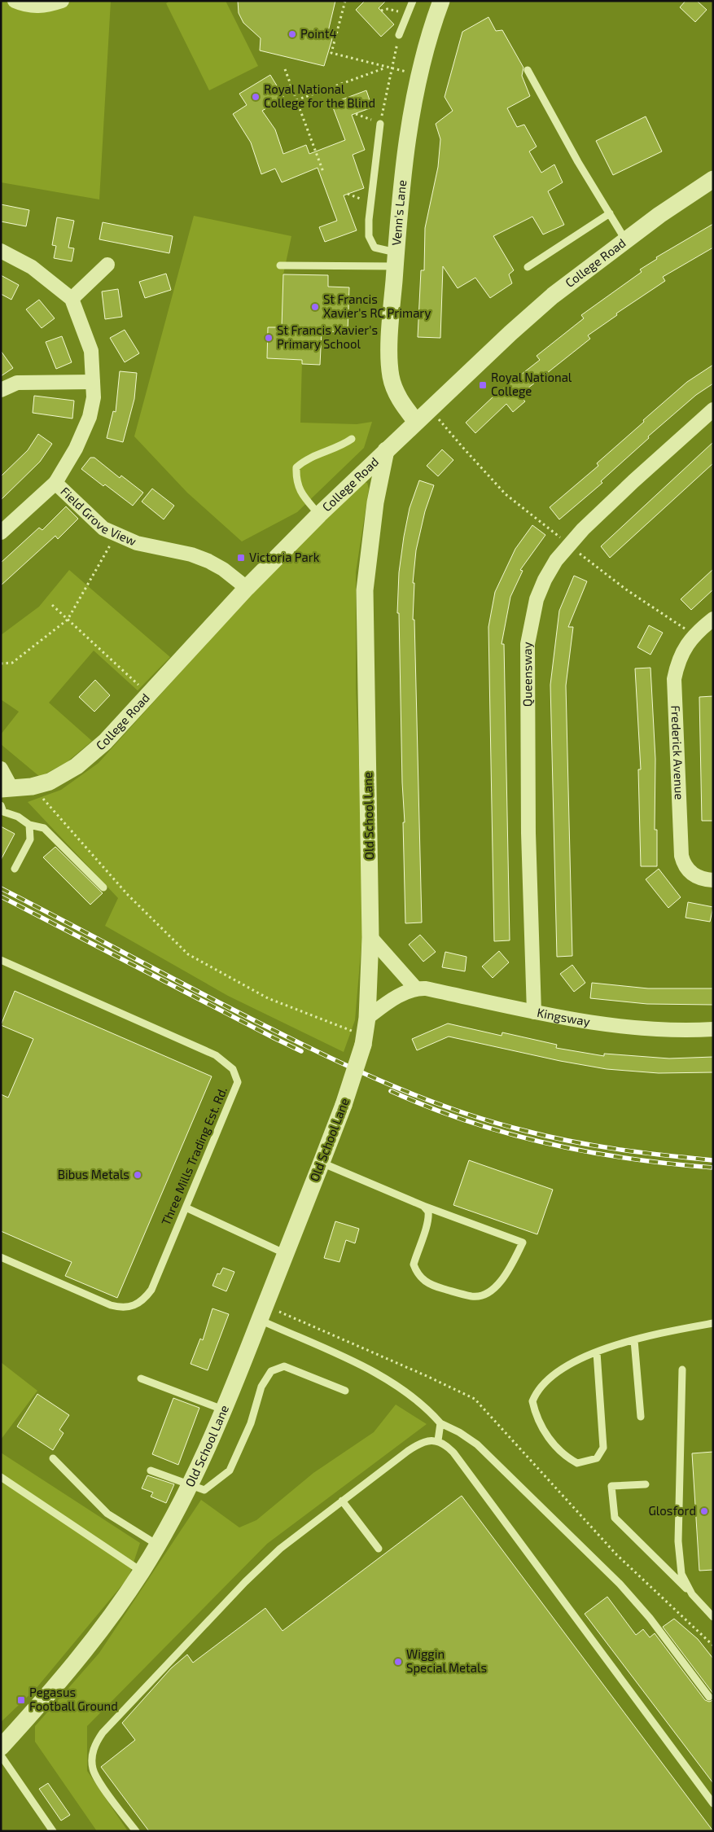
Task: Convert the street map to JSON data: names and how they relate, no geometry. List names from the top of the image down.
{
  "streets": {
    "street": [
      "Venn's Lane",
      "College Road",
      "Field Grove View",
      "Queensway",
      "Frederick Avenue",
      "Old School Lane",
      "Kingsway"
    ],
    "lane": ["Three Mills Trading Est. Rd."]
  },
  "crossings": [
    ["Venn's Lane", "College Road"],
    ["College Road", "Field Grove View"],
    ["College Road", "Old School Lane"],
    ["Queensway", "Kingsway"]
  ],
  "places": {
    "other": [
      "Point4",
      "Royal National College for the Blind",
      "St Francis Xavier's RC Primary",
      "St Francis Xavier's Primary School",
      "Bibus Metals",
      "Glosford",
      "Wiggin Special Metals"
    ],
    "transit": ["Royal National College", "Victoria Park", "Pegasus Football Ground"]
  }
}
